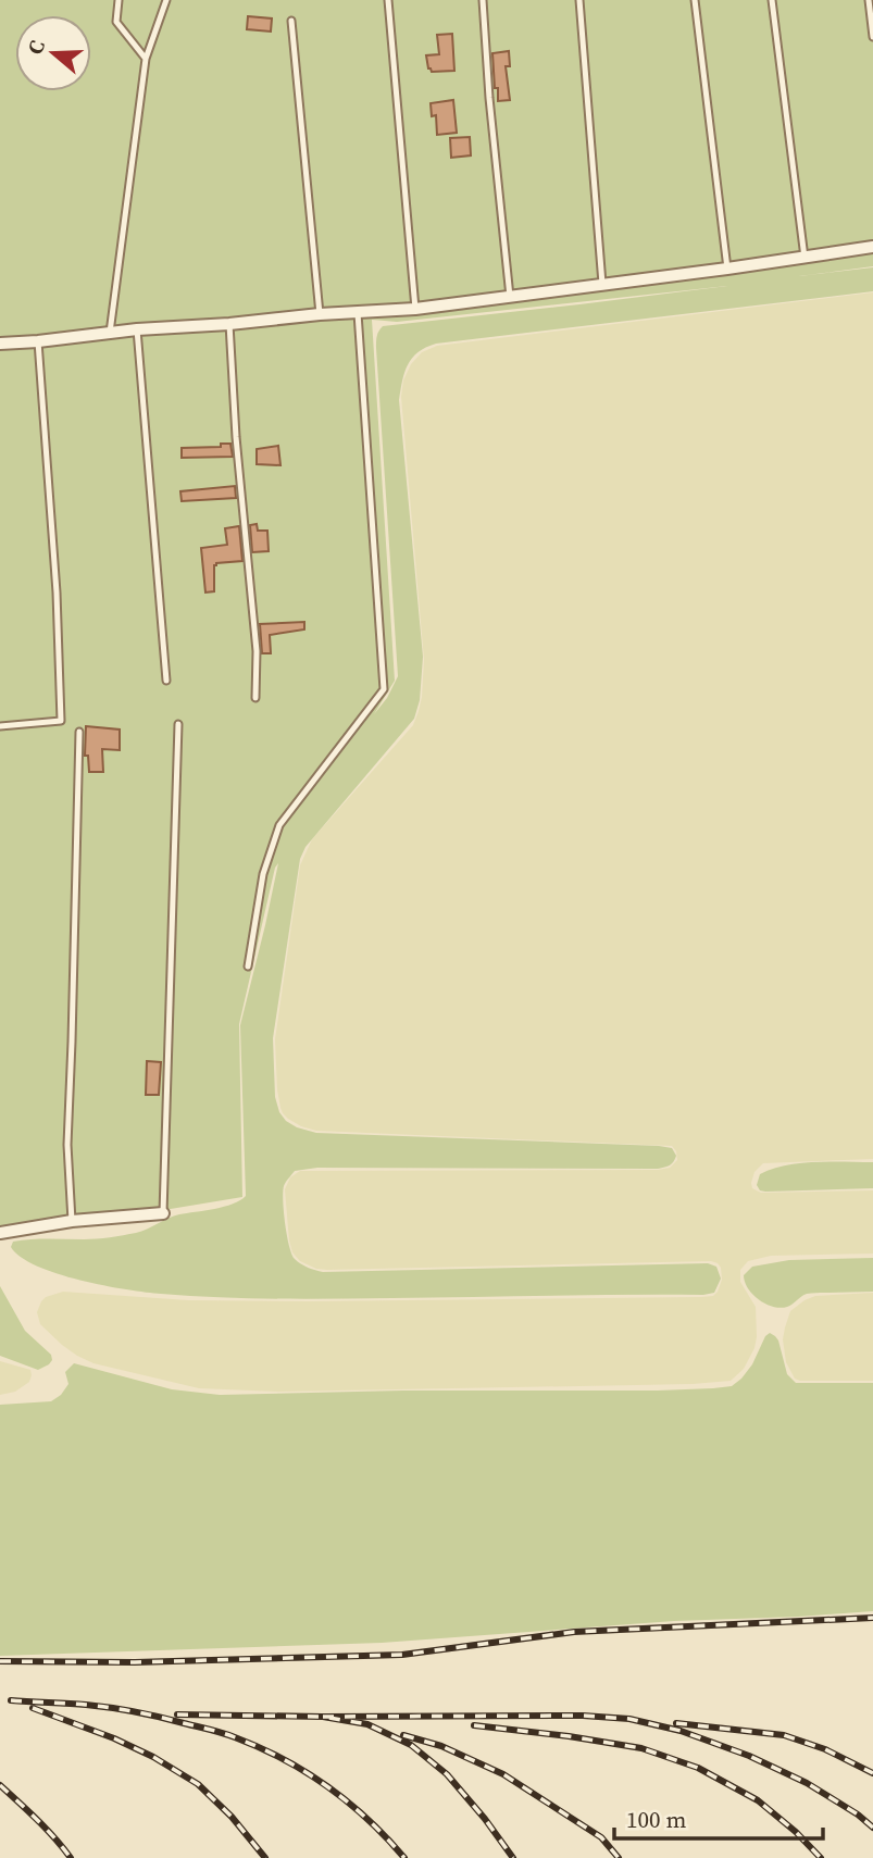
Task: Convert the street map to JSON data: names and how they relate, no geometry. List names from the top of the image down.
{
  "scale_bar": "100 m",
  "north": "left"
}
